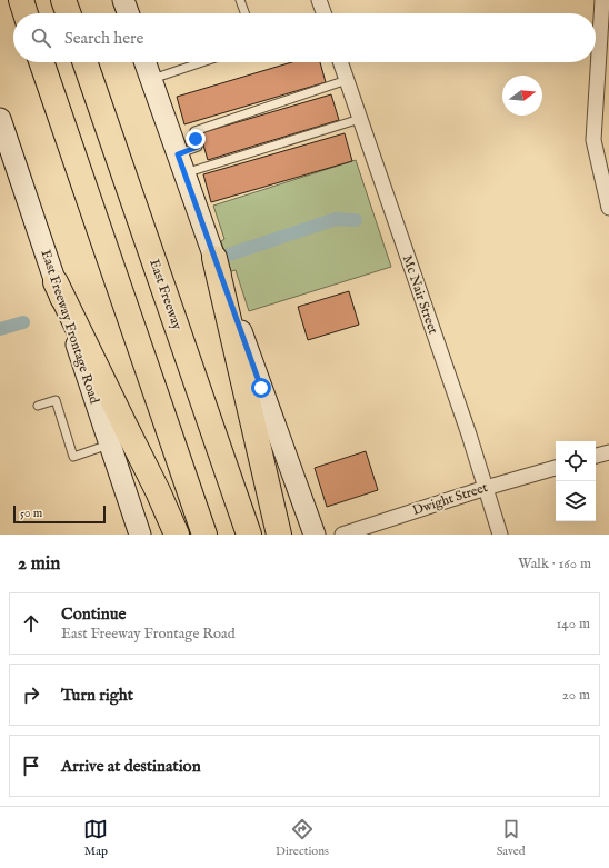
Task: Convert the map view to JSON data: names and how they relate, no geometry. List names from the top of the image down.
{
  "streets": {
    "highway": ["East Freeway"],
    "main road": ["East Freeway Frontage Road"],
    "street": ["Mc Nair Street", "Dwight Street"]
  },
  "crossings": [
    ["Mc Nair Street", "Dwight Street"]
  ],
  "scale_bar": "50 m",
  "north": "right",
  "page": {
    "search": "Search here",
    "scale": "50 m",
    "heading": ["2 min", "Walk · 160 m"],
    "list": [
      ["Continue", "East Freeway Frontage Road", "140 m"],
      ["Turn right", "20 m"],
      "Arrive at destination"
    ],
    "nav": ["Map", "Directions", "Saved"]
  }
}
